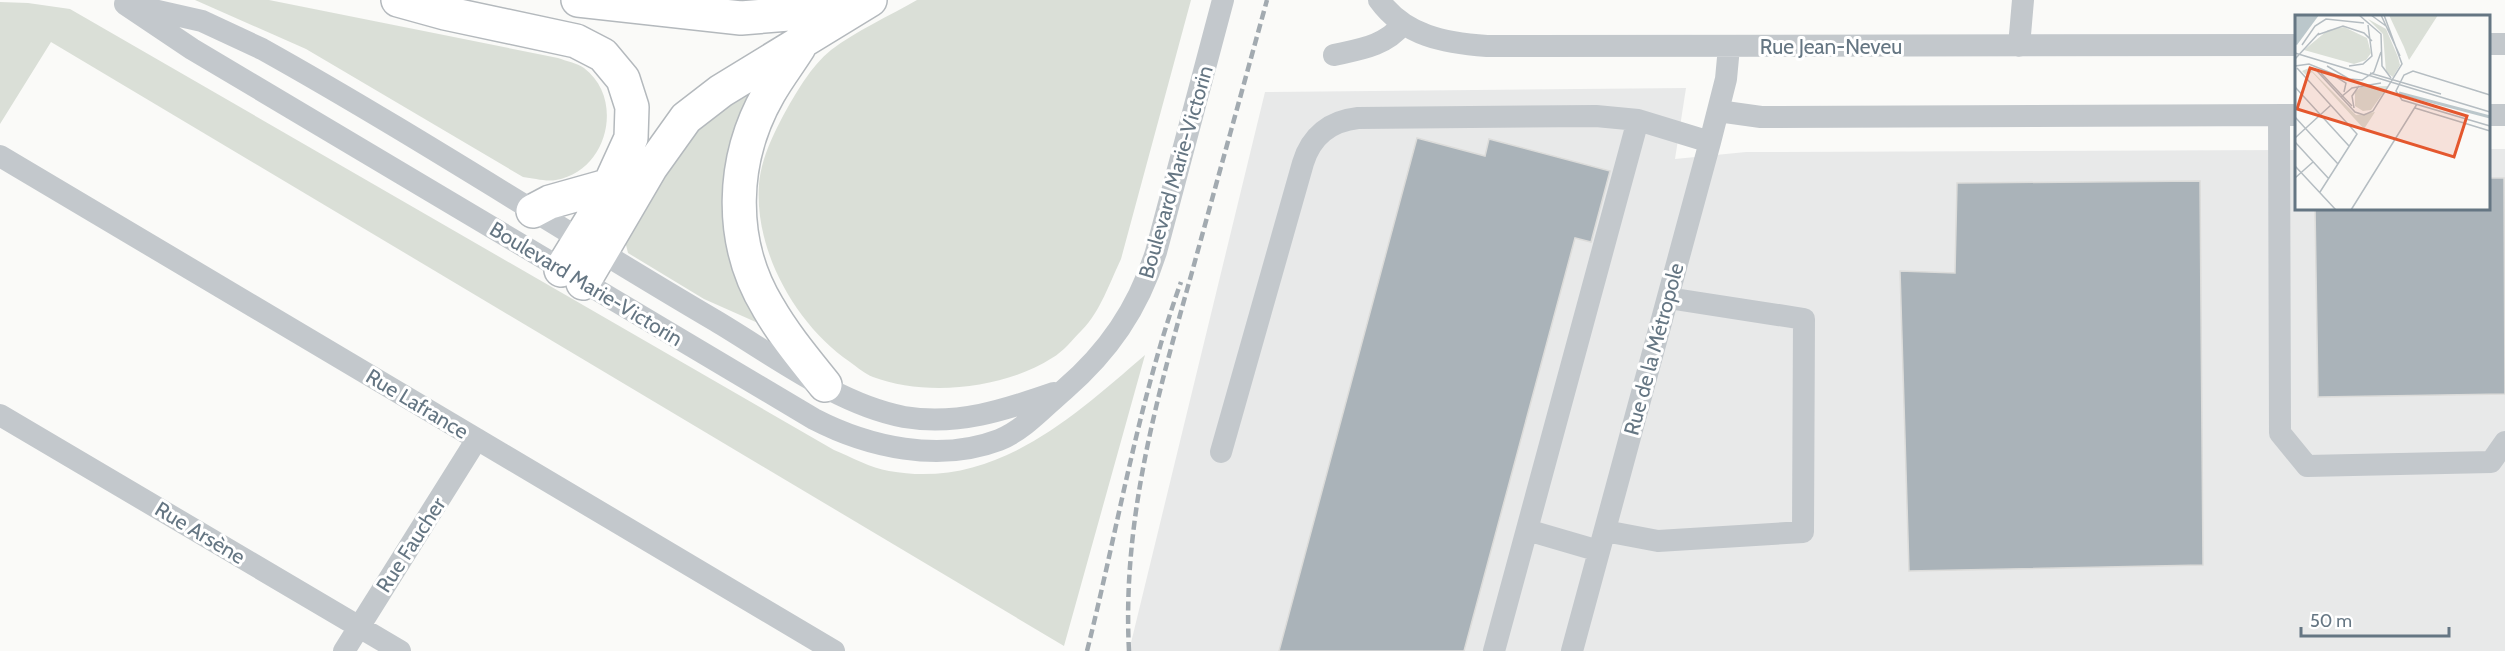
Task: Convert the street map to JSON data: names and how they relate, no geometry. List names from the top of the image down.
{
  "streets": {
    "street": [
      "Rue Jean-Neveu",
      "Boulevard Marie-Victorin",
      "Rue de la Métropole",
      "Rue Lafrance",
      "Rue Arsène",
      "Rue Faucher"
    ]
  },
  "crossings": [
    ["Rue Jean-Neveu", "Rue de la Métropole"],
    ["Rue Lafrance", "Rue Faucher"],
    ["Rue Arsène", "Rue Faucher"]
  ],
  "scale_bar": "50 m"
}
